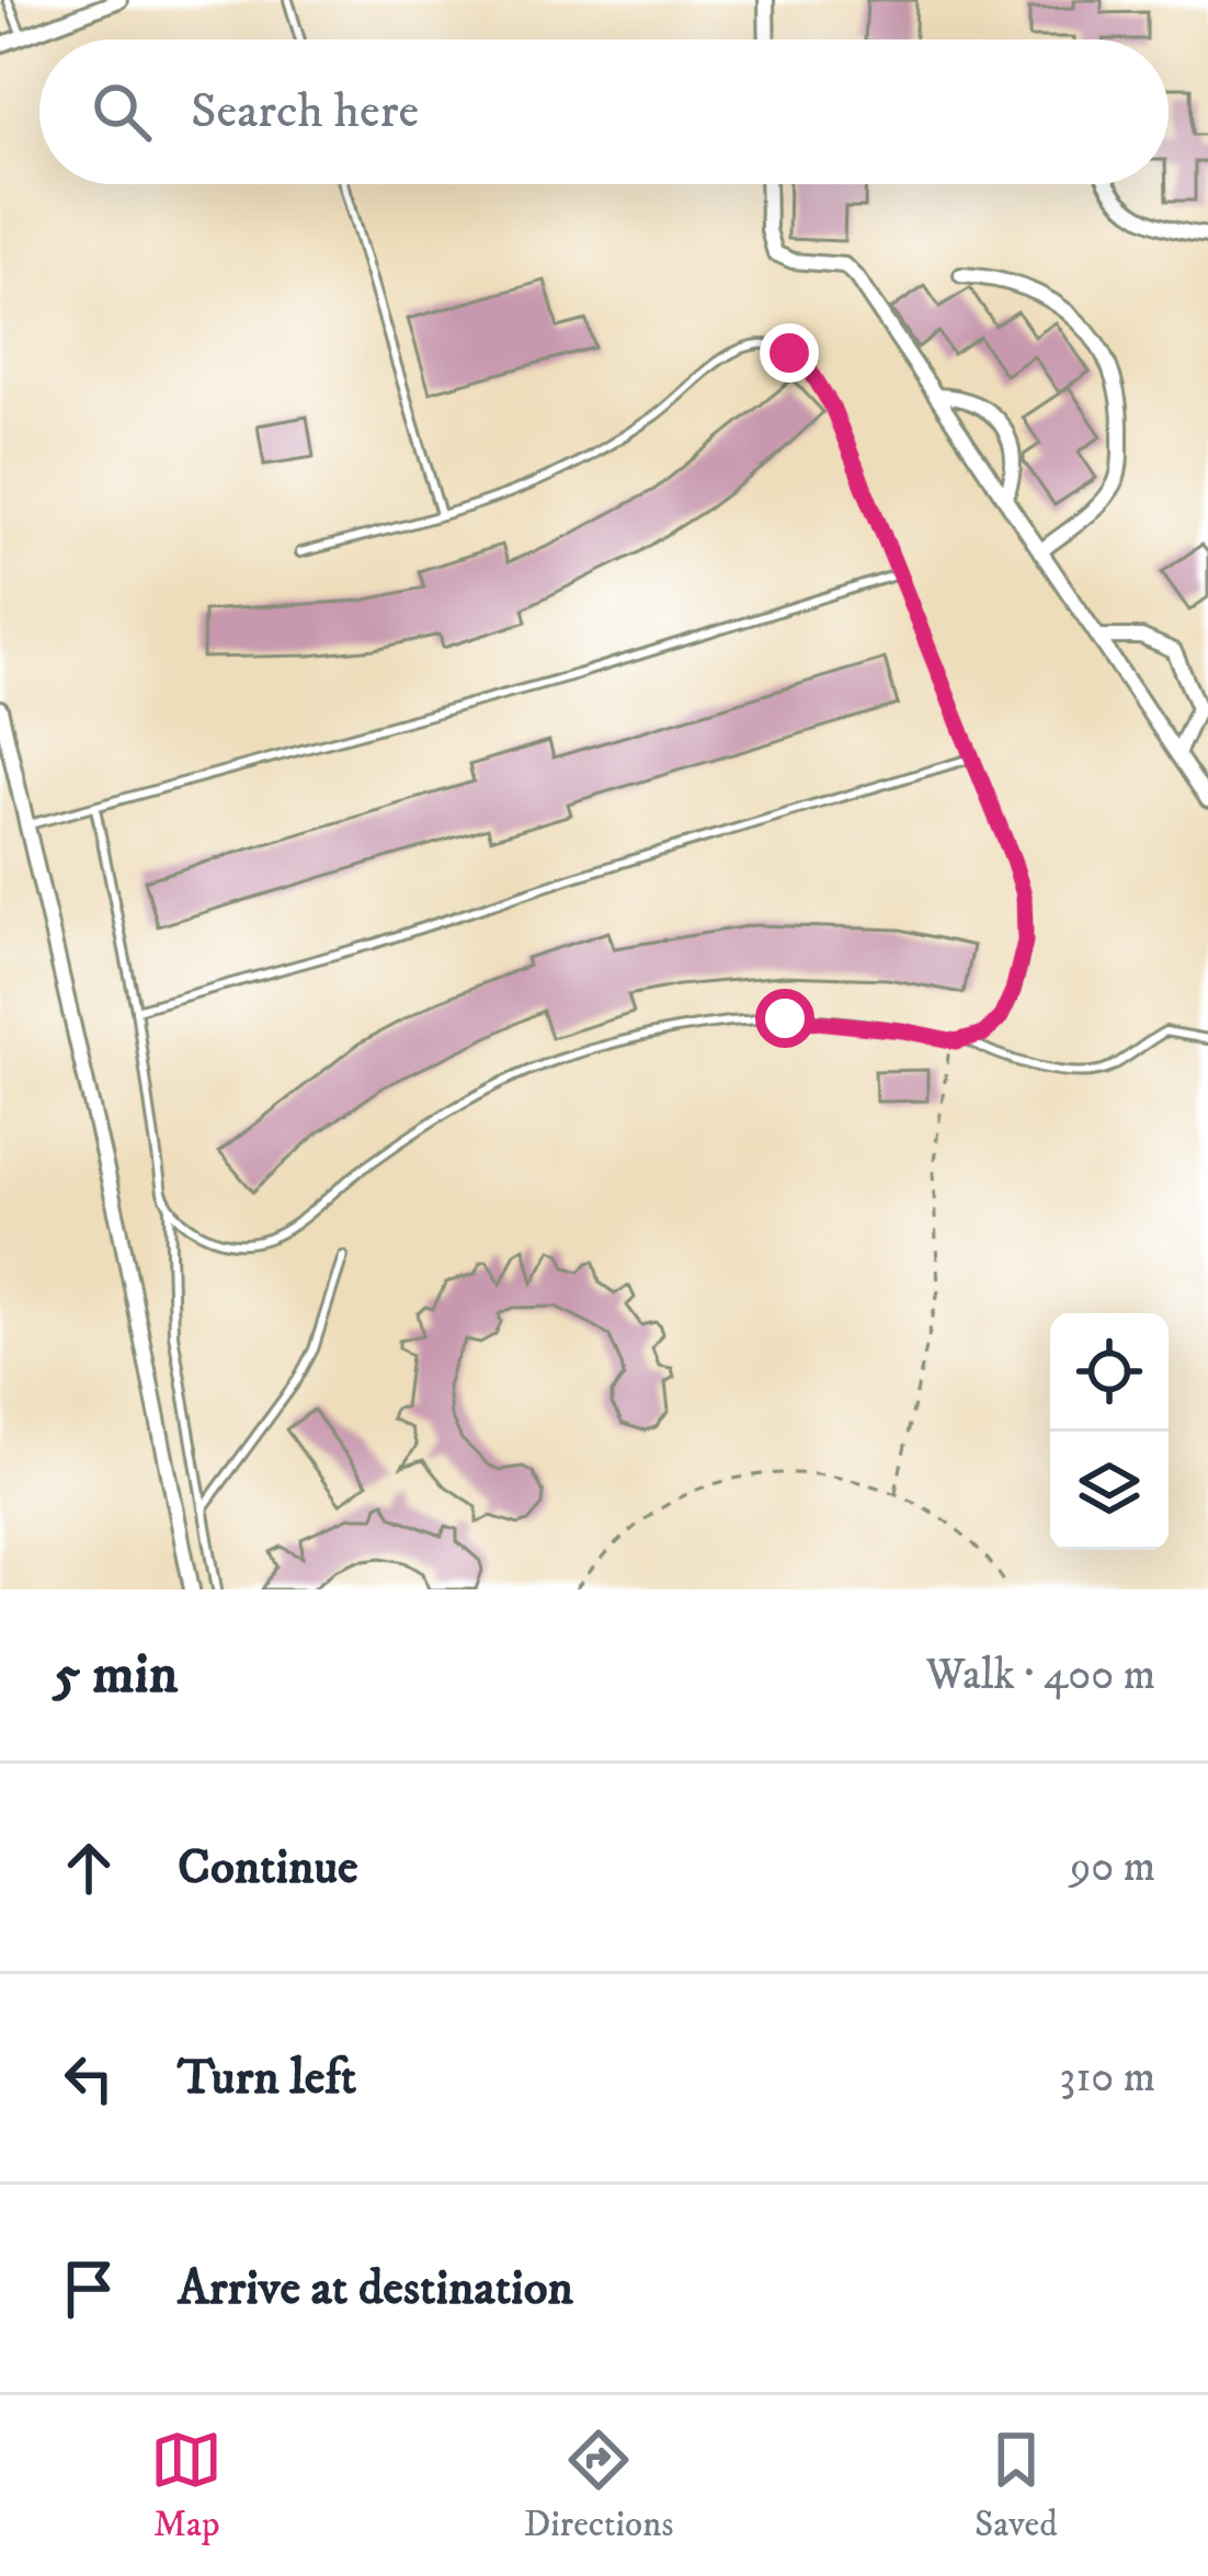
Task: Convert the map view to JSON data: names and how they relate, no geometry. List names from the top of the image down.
{
  "page": {
    "search": "Search here",
    "heading": ["5 min", "Walk · 400 m"],
    "list": [
      ["Continue", "90 m"],
      ["Turn left", "310 m"],
      "Arrive at destination"
    ],
    "nav": ["Map", "Directions", "Saved"]
  }
}
